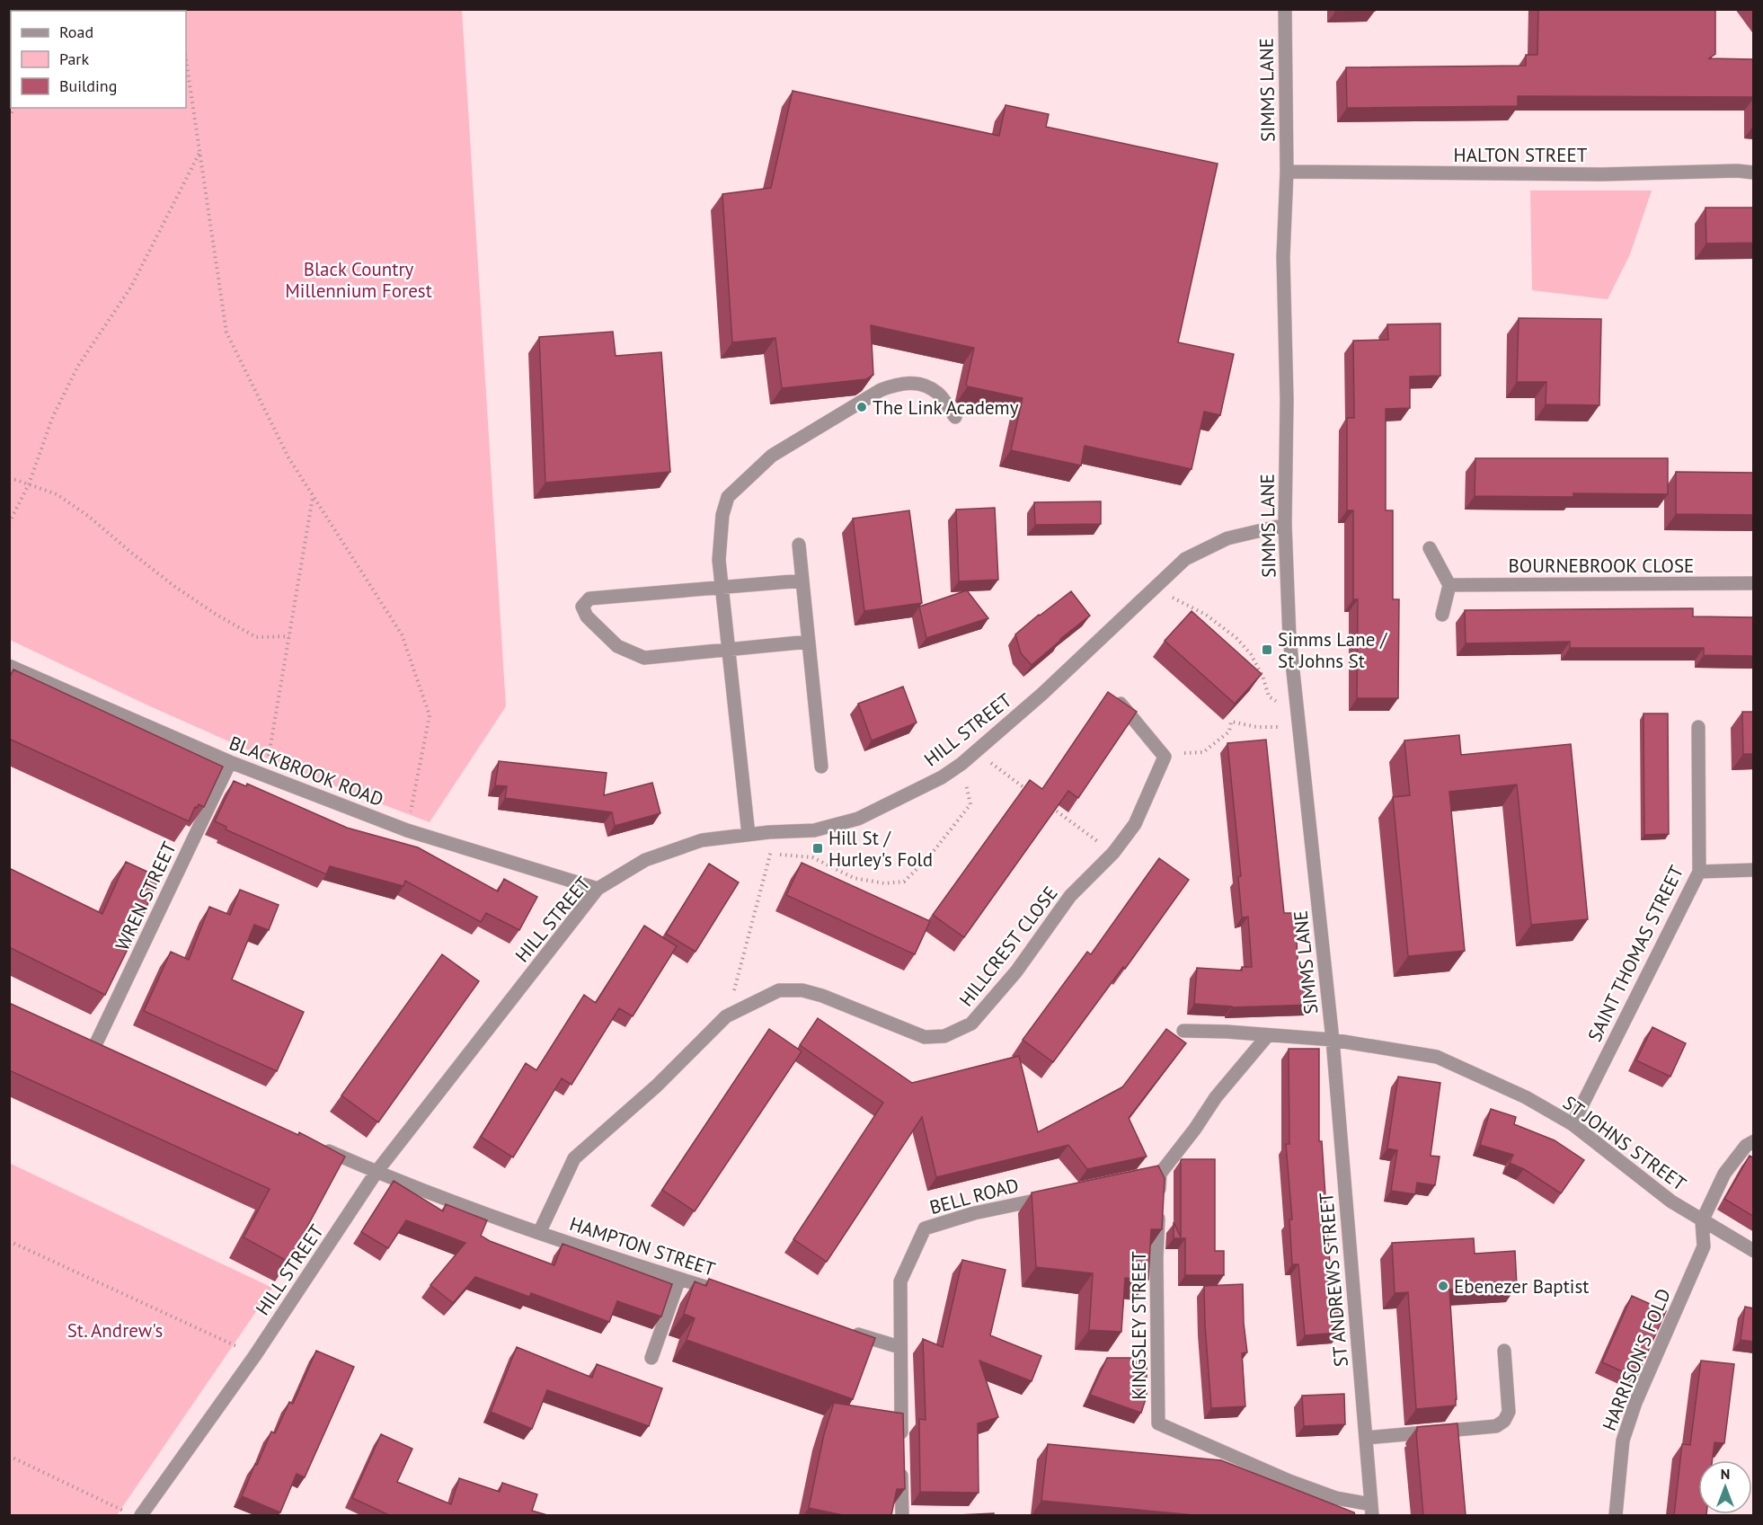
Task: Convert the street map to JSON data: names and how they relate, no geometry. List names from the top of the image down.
{
  "streets": {
    "street": [
      "SIMMS LANE",
      "HALTON STREET",
      "BOURNEBROOK CLOSE",
      "HILL STREET",
      "BLACKBROOK ROAD",
      "WREN STREET",
      "HILLCREST CLOSE",
      "SAINT THOMAS STREET",
      "ST JOHNS STREET",
      "BELL ROAD",
      "HAMPTON STREET",
      "ST ANDREWS STREET",
      "KINGSLEY STREET",
      "HARRISON'S FOLD"
    ]
  },
  "crossings": [
    ["SIMMS LANE", "HALTON STREET"],
    ["SIMMS LANE", "HILL STREET"],
    ["SIMMS LANE", "ST JOHNS STREET"],
    ["SIMMS LANE", "ST ANDREWS STREET"],
    ["HILL STREET", "BLACKBROOK ROAD"],
    ["HILL STREET", "HAMPTON STREET"],
    ["BLACKBROOK ROAD", "WREN STREET"],
    ["HILLCREST CLOSE", "HAMPTON STREET"],
    ["SAINT THOMAS STREET", "ST JOHNS STREET"],
    ["ST JOHNS STREET", "ST ANDREWS STREET"],
    ["ST JOHNS STREET", "HARRISON'S FOLD"],
    ["ST ANDREWS STREET", "KINGSLEY STREET"]
  ],
  "parks": ["Black Country Millennium Forest", "St. Andrew's"],
  "places": {
    "other": ["The Link Academy", "Ebenezer Baptist"],
    "transit": ["Simms Lane / St Johns St", "Hill St / Hurley's Fold"]
  },
  "legend": ["Road", "Park", "Building"],
  "north": "top"
}
